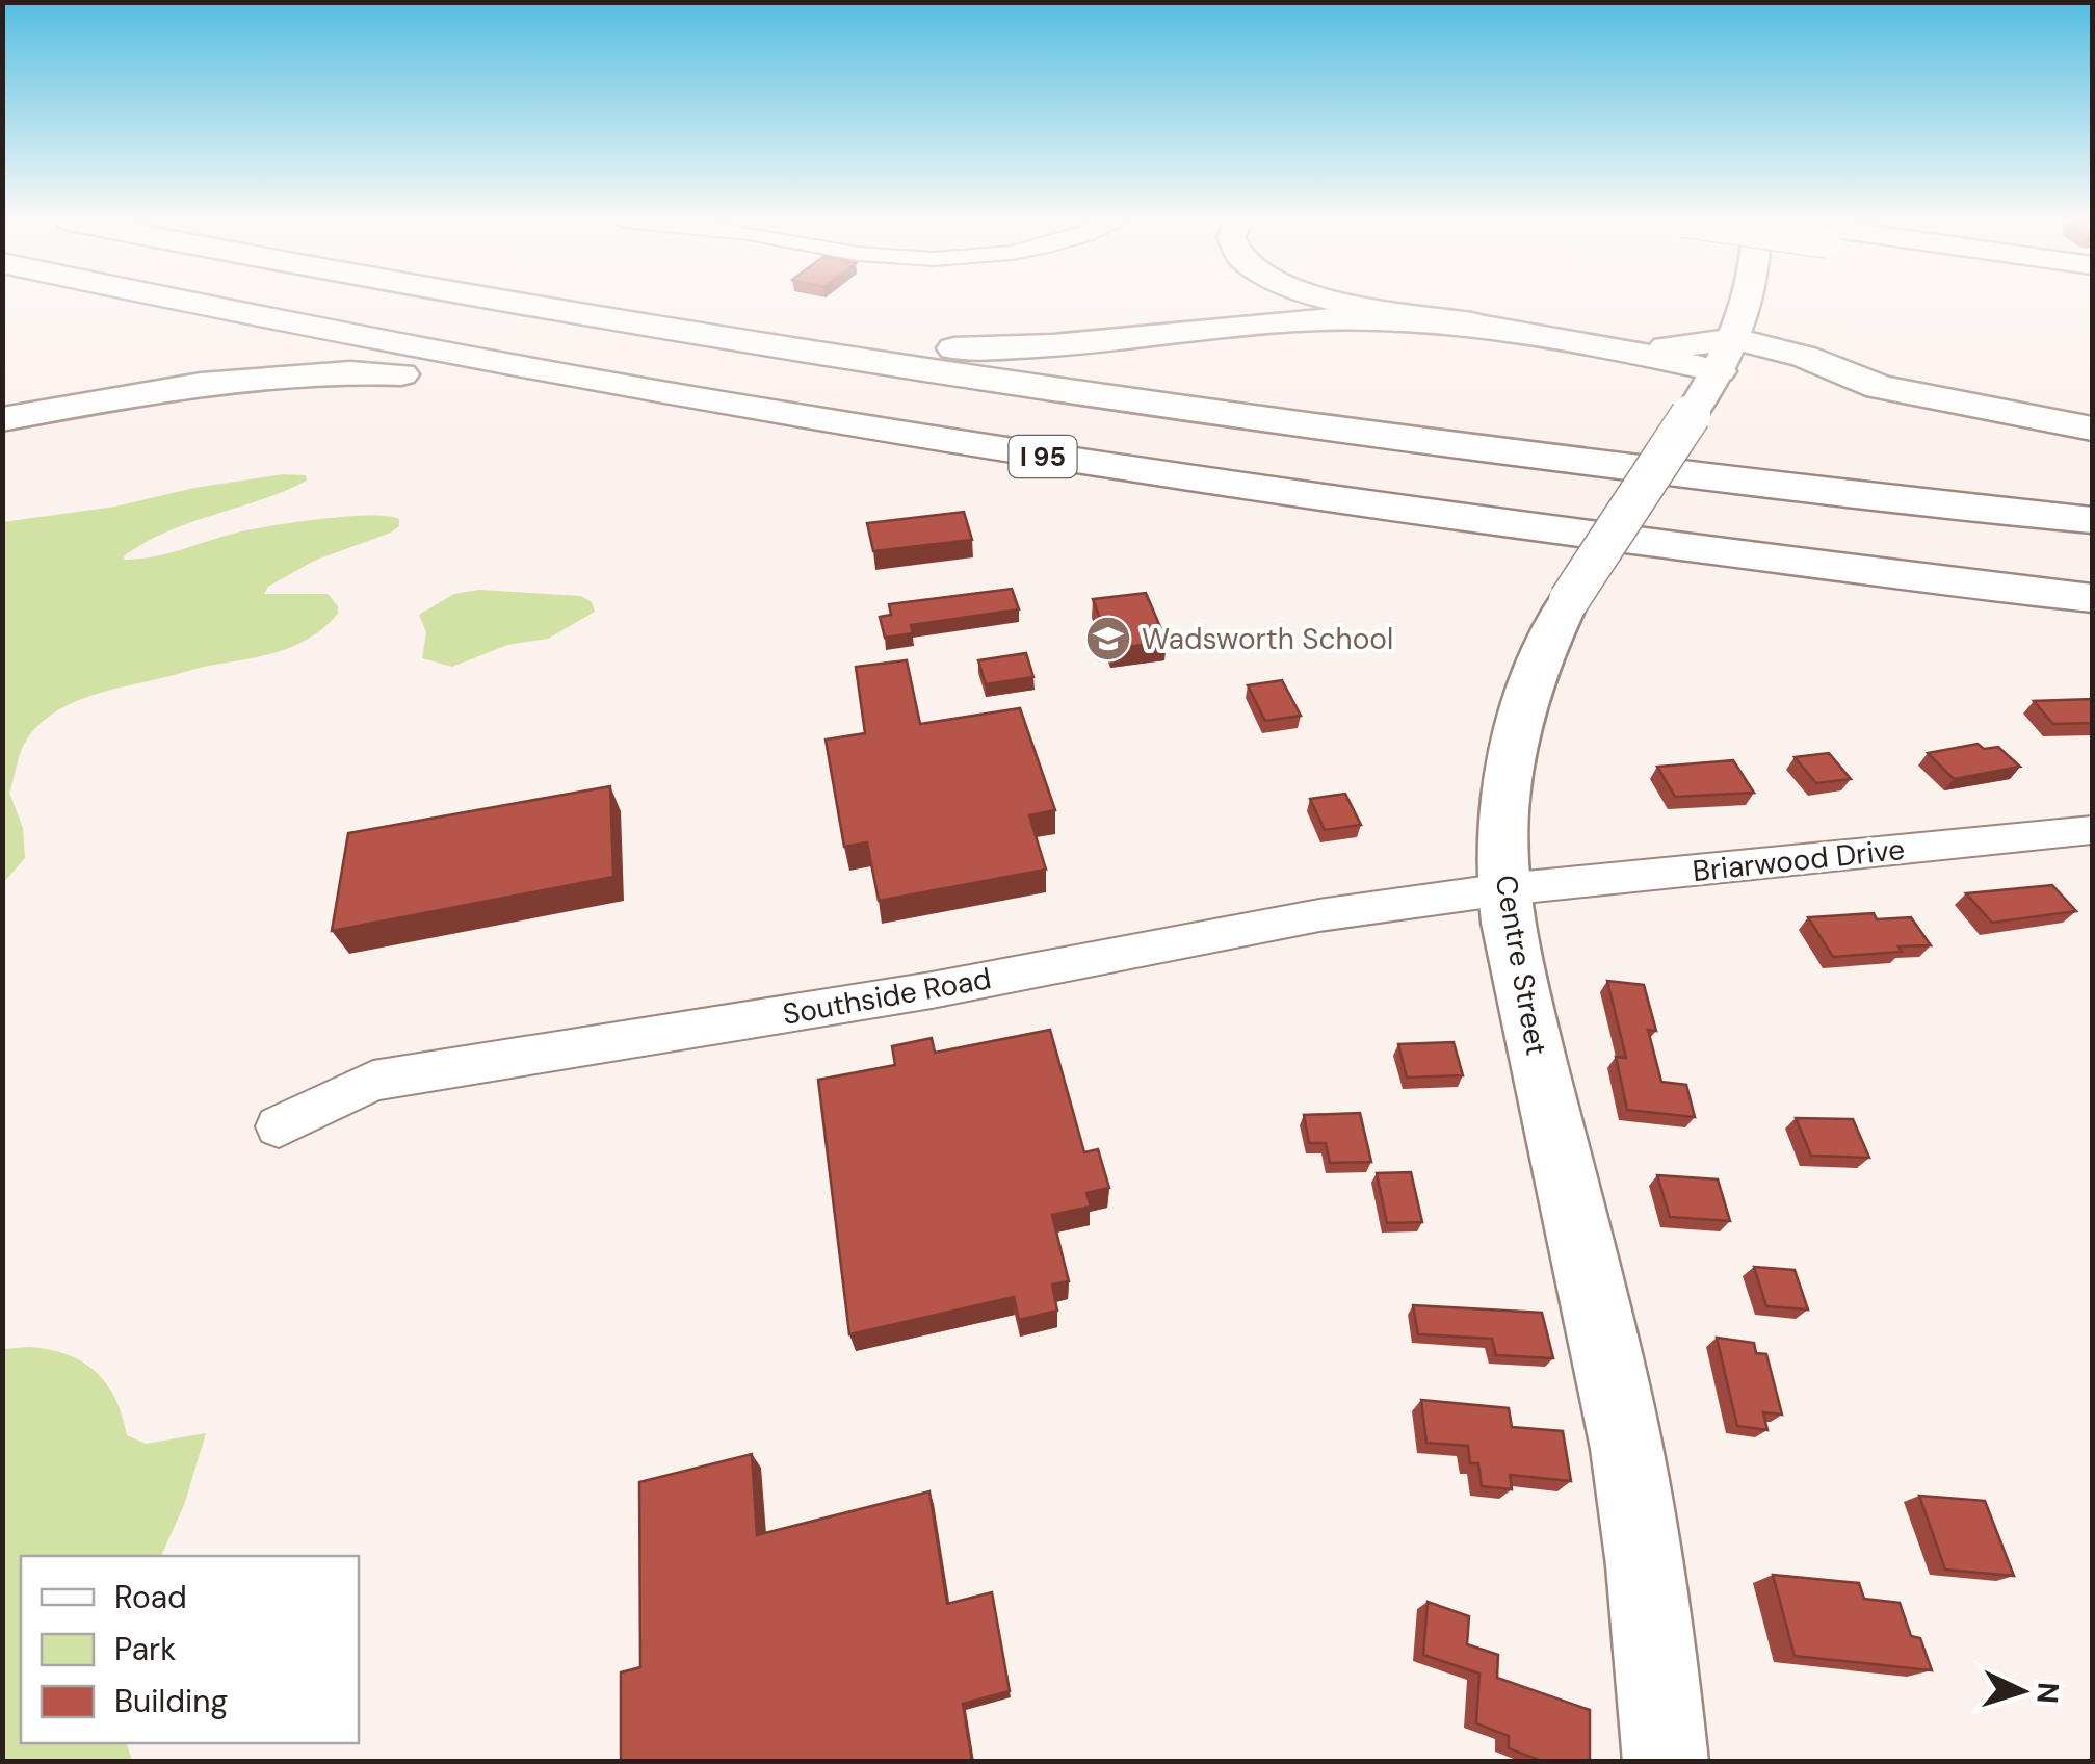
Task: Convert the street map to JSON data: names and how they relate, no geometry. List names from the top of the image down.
{
  "streets": {
    "highway": ["I 95"],
    "main road": ["Centre Street"],
    "street": ["Briarwood Drive", "Southside Road"]
  },
  "crossings": [
    ["Briarwood Drive", "Centre Street"],
    ["Briarwood Drive", "Southside Road"],
    ["Centre Street", "Southside Road"]
  ],
  "places": {
    "school or university": ["Wadsworth School"]
  },
  "legend": ["Road", "Park", "Building"],
  "north": "right"
}
